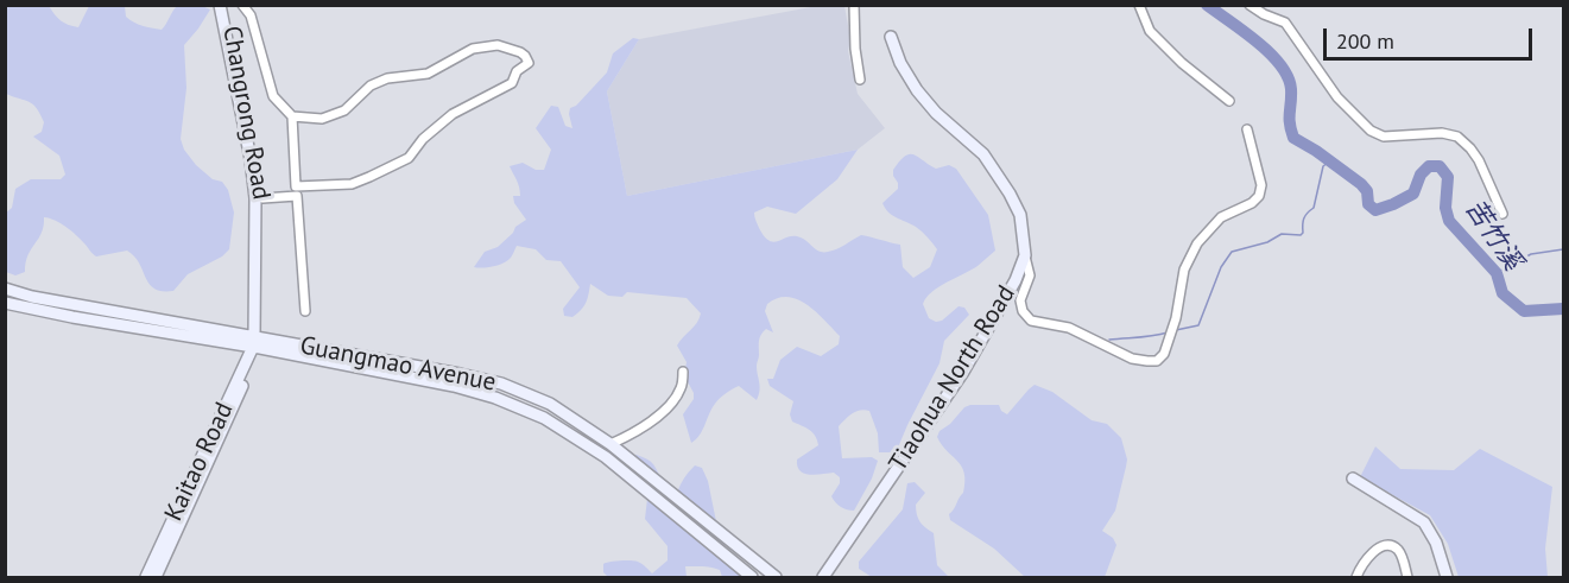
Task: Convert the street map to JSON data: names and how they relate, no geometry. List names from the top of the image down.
{
  "streets": {
    "main road": [
      "Changrong Road",
      "Guangmao Avenue",
      "Tiaohua North Road",
      "Kaitao Road"
    ]
  },
  "crossings": [
    ["Changrong Road", "Guangmao Avenue"],
    ["Changrong Road", "Kaitao Road"],
    ["Guangmao Avenue", "Kaitao Road"]
  ],
  "water": ["苦竹溪"],
  "scale_bar": "200 m"
}
